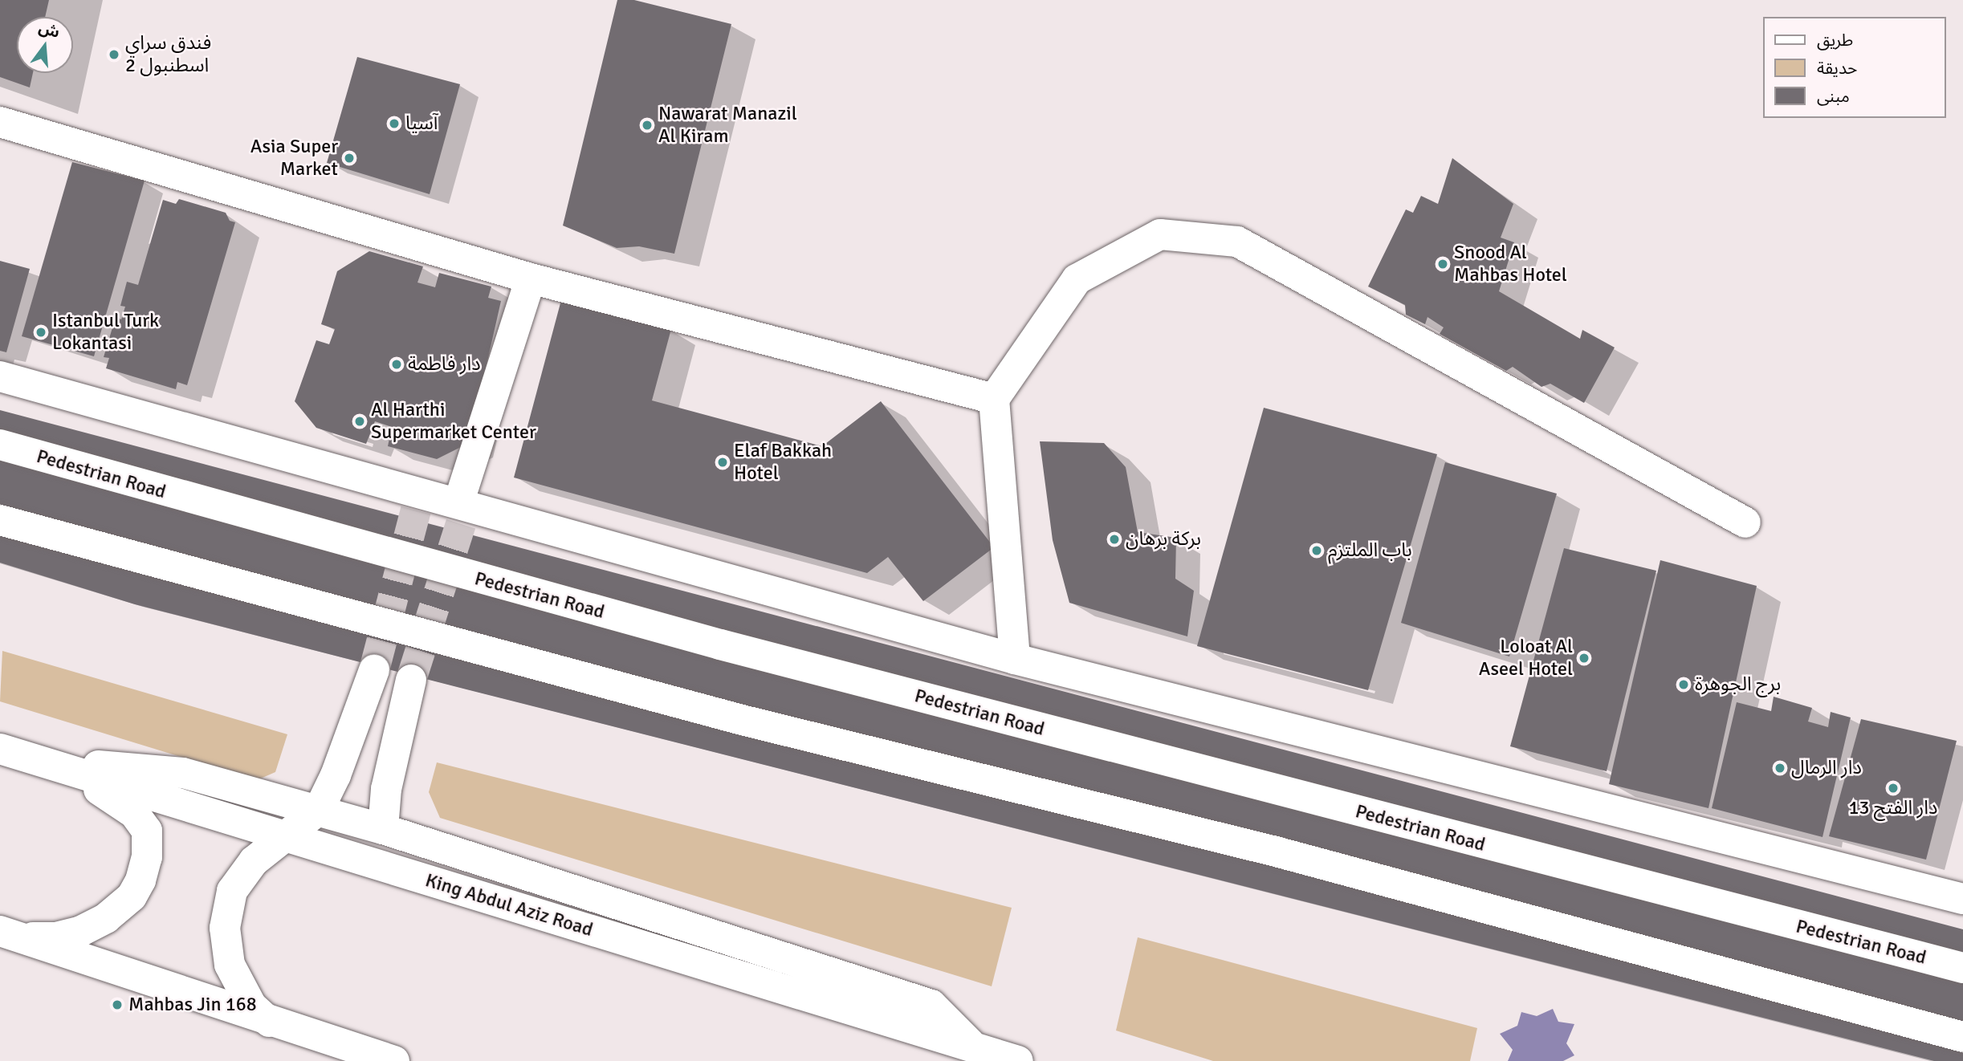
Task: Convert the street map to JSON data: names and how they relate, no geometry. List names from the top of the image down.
{
  "streets": {
    "main road": ["Pedestrian Road", "King Abdul Aziz Road"]
  },
  "places": [
    "فندق سراي اسطنبول 2",
    "آسيا",
    "Nawarat Manazil Al Kiram",
    "Asia Super Market",
    "Snood Al Mahbas Hotel",
    "Istanbul Turk Lokantasi",
    "دار فاطمة",
    "Al Harthi Supermarket Center",
    "Elaf Bakkah Hotel",
    "بركة برهان",
    "باب الملتزم",
    "Loloat Al Aseel Hotel",
    "برج الجوهرة",
    "دار الرمال",
    "دار الفتح 13",
    "Mahbas Jin 168"
  ],
  "legend": ["طريق", "حديقة", "مبنى"],
  "north": "top"
}
